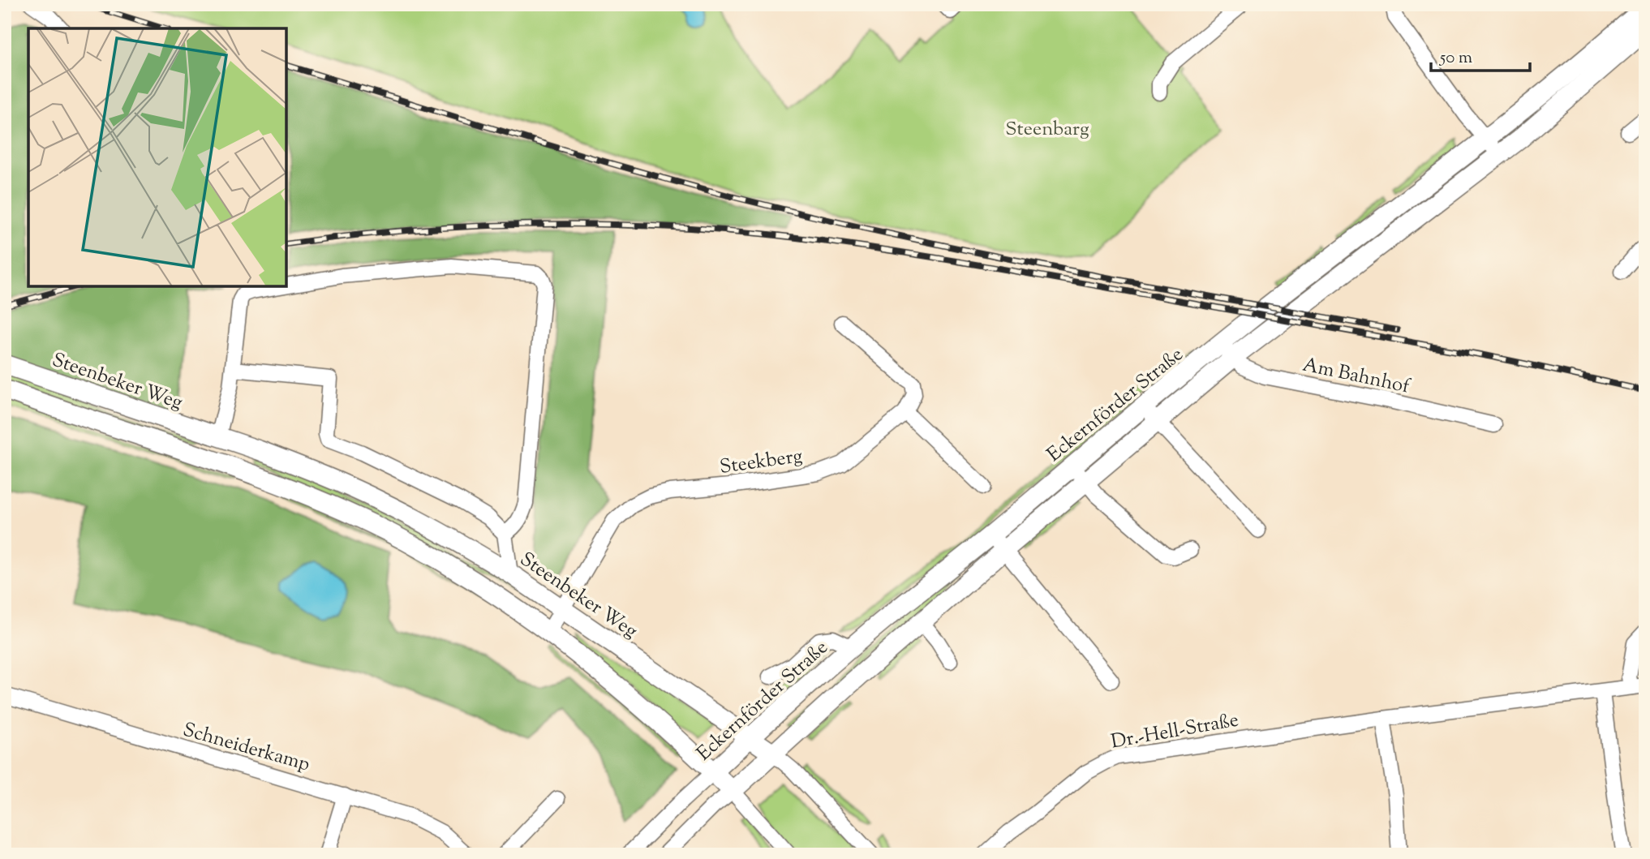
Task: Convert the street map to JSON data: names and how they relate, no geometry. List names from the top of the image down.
{
  "streets": {
    "main road": ["Steenbeker Weg", "Eckernförder Straße"],
    "street": [
      "Am Bahnhof",
      "Steekberg",
      "Dr.-Hell-Straße",
      "Schneiderkamp"
    ]
  },
  "crossings": [
    ["Am Bahnhof", "Eckernförder Straße"],
    ["Steenbeker Weg", "Eckernförder Straße"],
    ["Steenbeker Weg", "Steekberg"]
  ],
  "parks": ["Steenbarg"],
  "scale_bar": "50 m"
}
